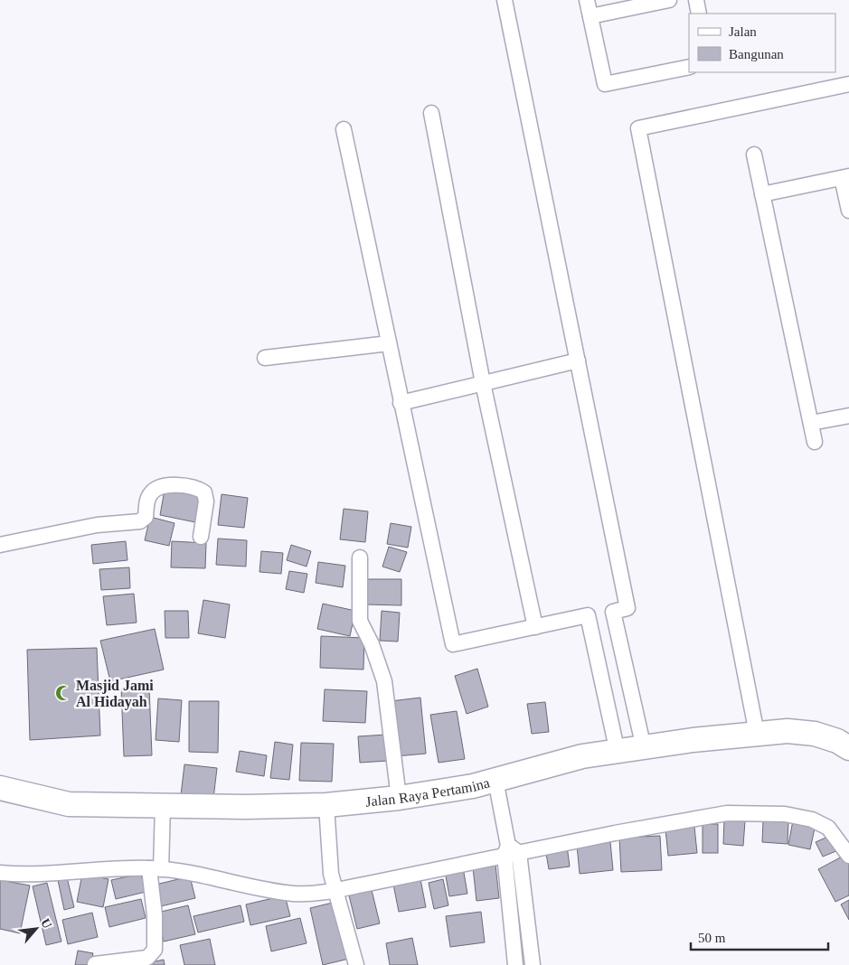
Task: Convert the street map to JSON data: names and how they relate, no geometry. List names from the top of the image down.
{
  "streets": {
    "main road": ["Jalan Raya Pertamina"]
  },
  "places": {
    "mosque": ["Masjid Jami Al Hidayah"]
  },
  "legend": ["Jalan", "Bangunan"],
  "scale_bar": "50 m",
  "north": "top right"
}
